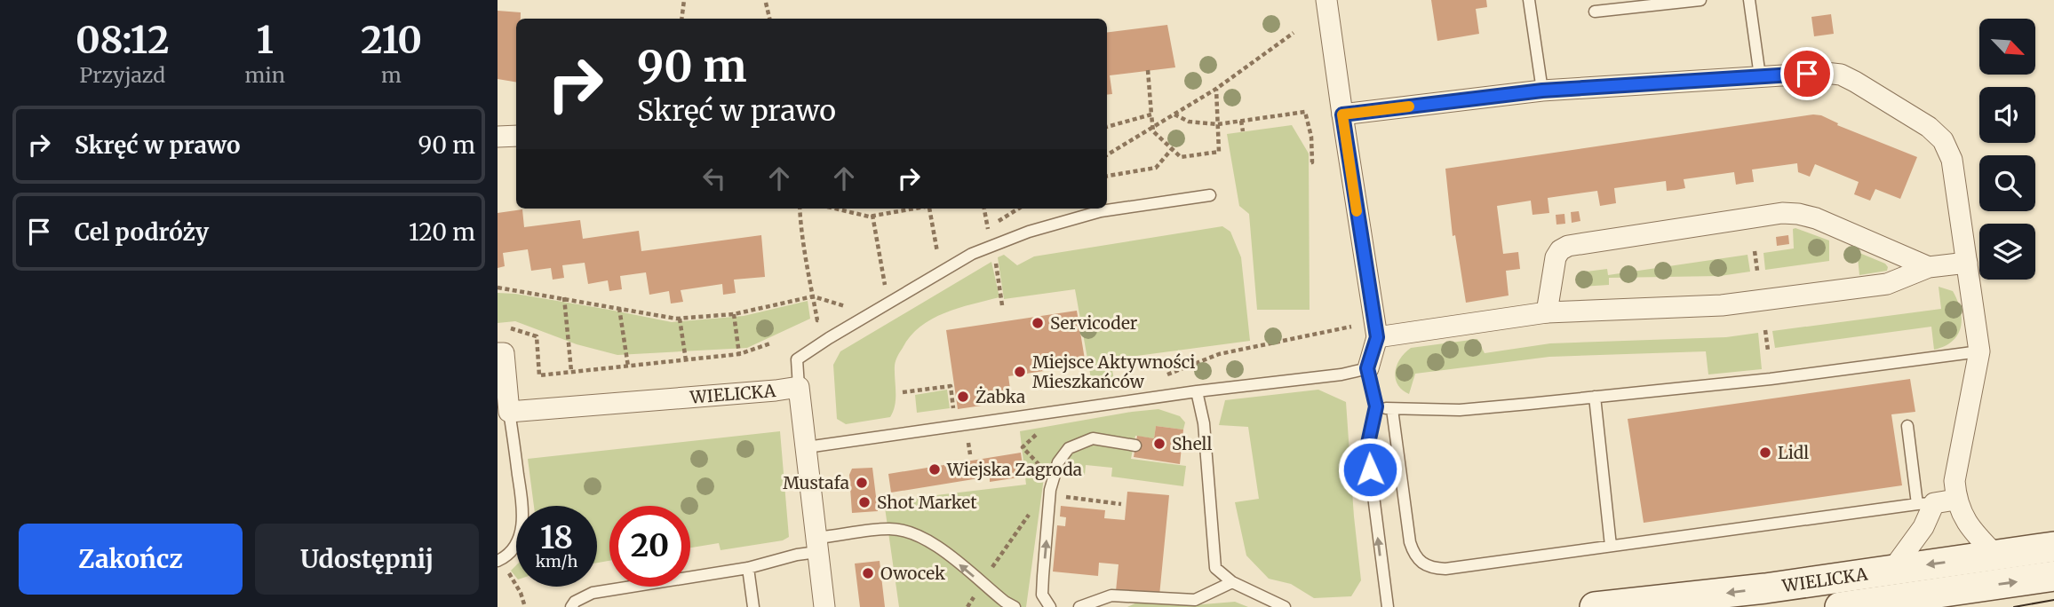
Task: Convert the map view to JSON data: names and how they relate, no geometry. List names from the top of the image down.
{
  "streets": {
    "main road": ["WIELICKA"]
  },
  "places": [
    "Servicoder",
    "Miejsce Aktywności Mieszkańców",
    "Żabka",
    "Shell",
    "Lidl",
    "Wiejska Zagroda",
    "Mustafa",
    "Shot Market",
    "Owocek"
  ],
  "north": "bottom right",
  "page": {
    "eta": [
      "08:12",
      "Przyjazd",
      "1",
      "min",
      "210",
      "m"
    ],
    "turn": ["90 m", "Skręć w prawo"],
    "list": [
      {
        "name": "Skręć w prawo",
        "value": "90 m"
      },
      {
        "name": "Cel podróży",
        "value": "120 m"
      }
    ],
    "speed": "18 km/h",
    "limit": "20",
    "buttons": ["Zakończ", "Udostępnij"]
  }
}
